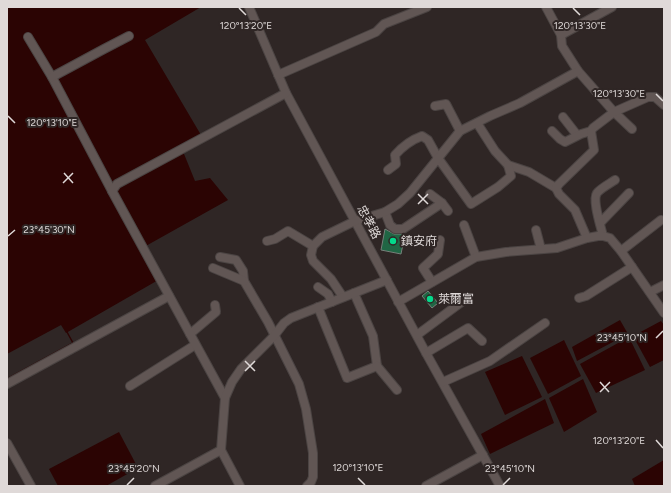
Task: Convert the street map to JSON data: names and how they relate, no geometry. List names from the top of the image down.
{
  "streets": {
    "street": ["忠孝路"]
  },
  "places": ["鎮安府", "萊爾富"],
  "coordinates": [
    "120°13'20\"E",
    "120°13'30\"E",
    "120°13'10\"E",
    "23°45'30\"N",
    "23°45'10\"N",
    "23°45'20\"N"
  ]
}
